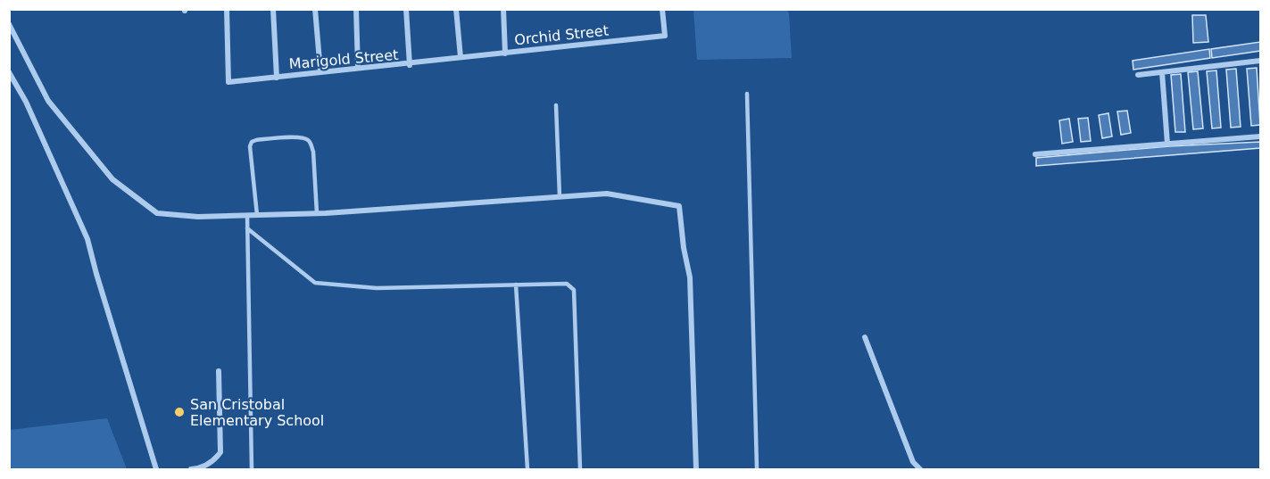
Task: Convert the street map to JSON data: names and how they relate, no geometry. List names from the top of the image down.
{
  "streets": {
    "street": ["Orchid Street", "Marigold Street"]
  },
  "crossings": [
    ["Orchid Street", "Marigold Street"]
  ],
  "places": ["San Cristobal Elementary School"]
}
